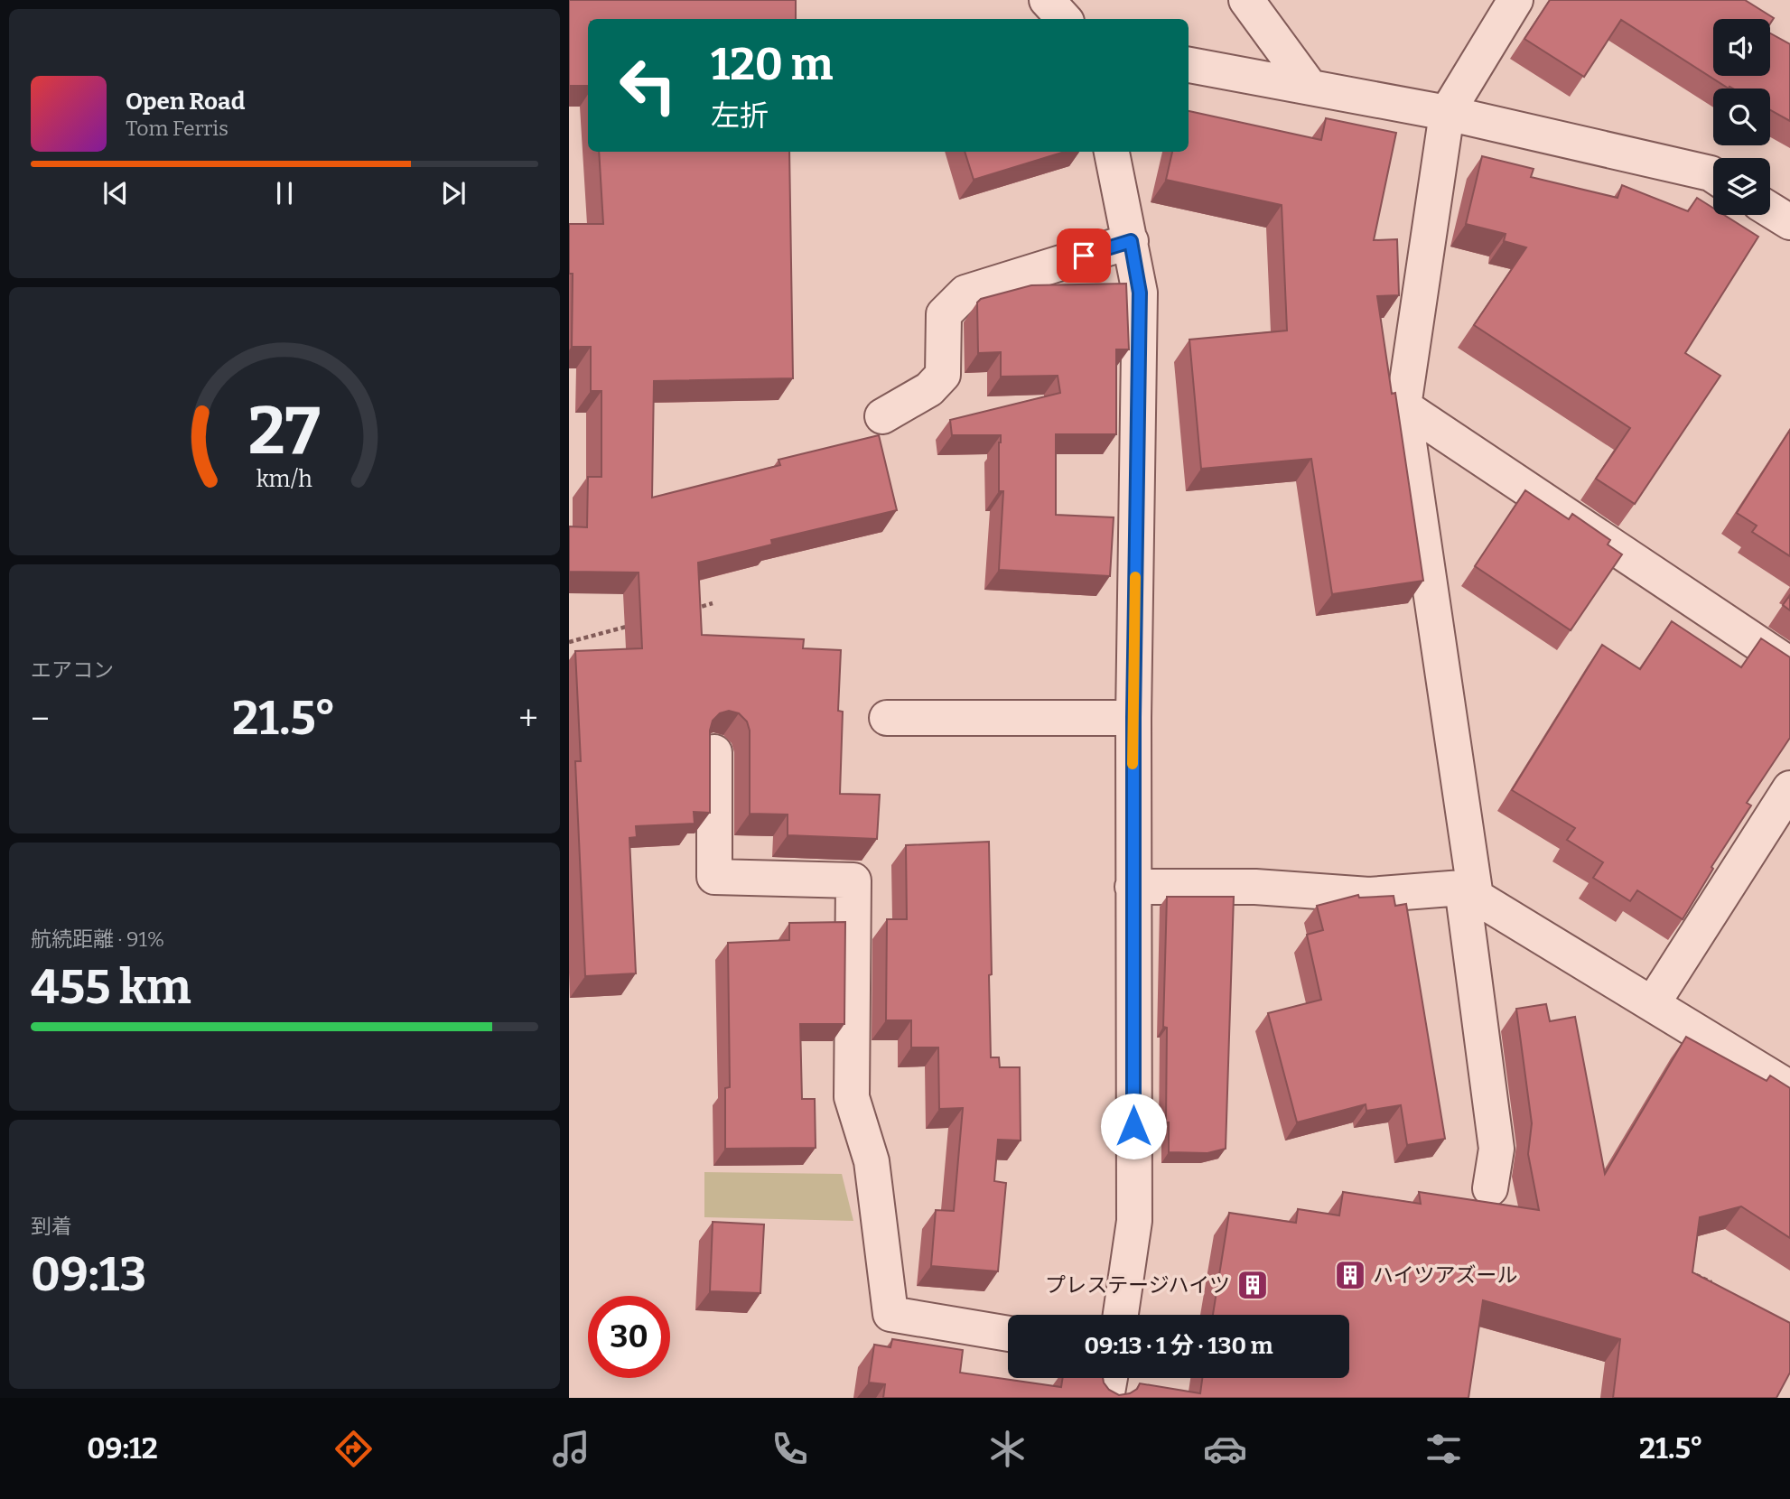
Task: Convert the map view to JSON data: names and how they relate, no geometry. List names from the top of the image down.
{
  "places": {
    "building": ["ハイツアズール", "プレステージハイツ"]
  },
  "page": {
    "turn": ["120 m", "左折"],
    "song": ["Open Road", "Tom Ferris"],
    "tile": [
      "エアコン",
      ["航続距離 · 91%", "455 km"],
      ["到着", "09:13"]
    ],
    "heat": ["−", "21.5°", "+"],
    "limit": "30",
    "trip": "09:13 · 1 分 · 130 m",
    "tabs": ["09:12", "21.5°"],
    "gauge": ["27", "km/h"]
  }
}
